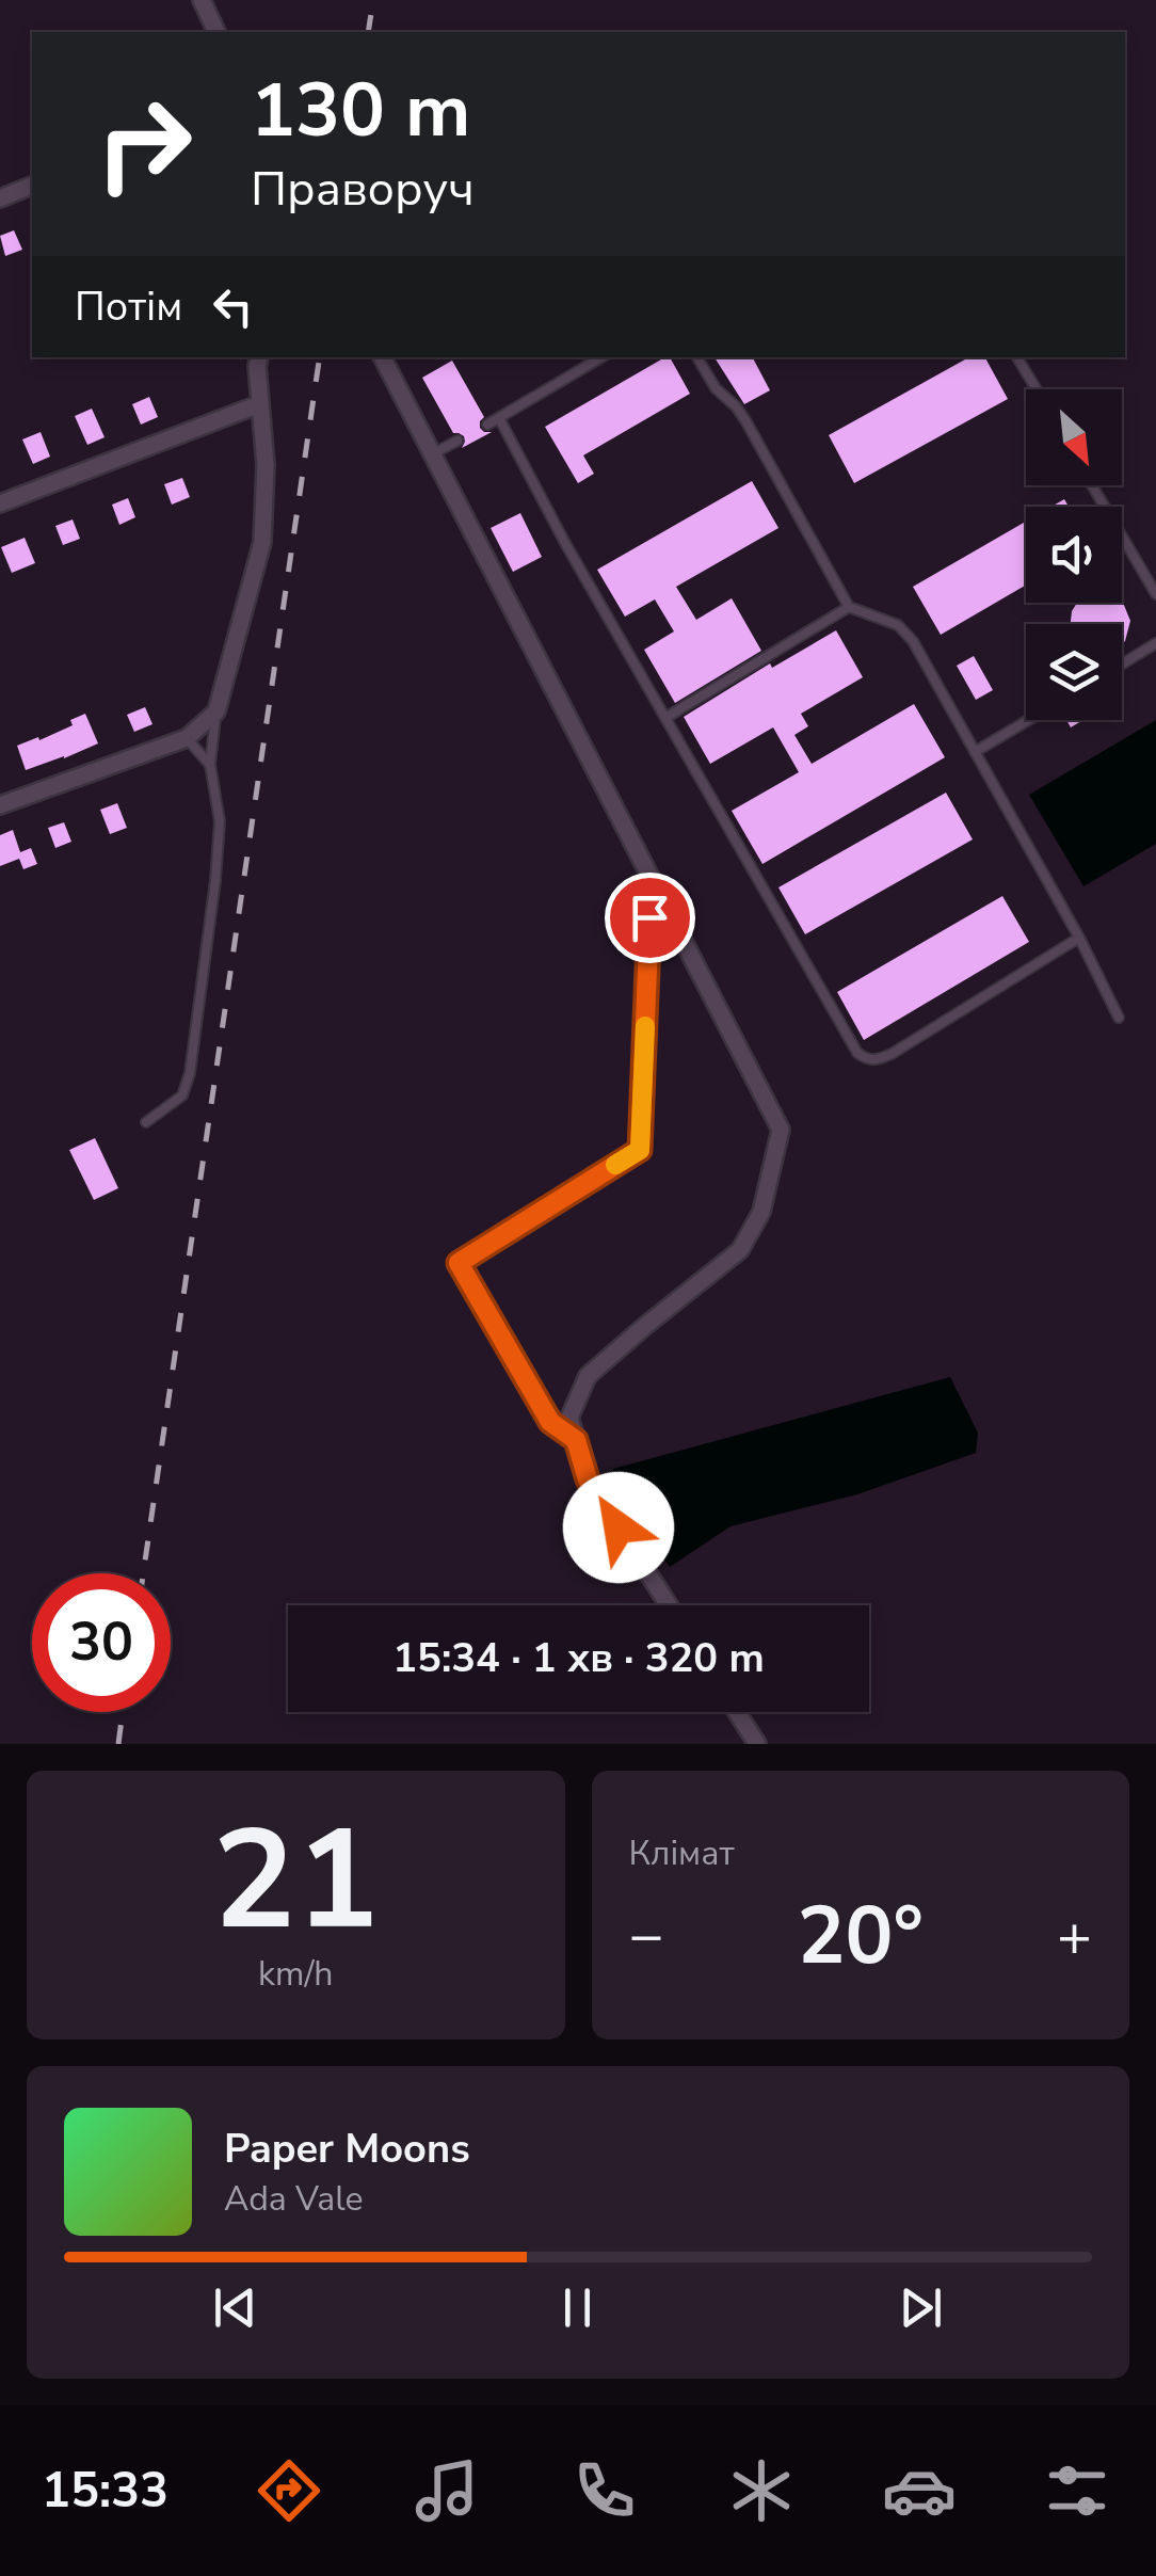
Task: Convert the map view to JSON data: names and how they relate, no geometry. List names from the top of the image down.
{
  "north": "bottom right",
  "page": {
    "turn": ["130 m", "Праворуч"],
    "then": "Потім",
    "limit": "30",
    "trip": "15:34 · 1 хв · 320 m",
    "tile": [
      ["21", "km/h"],
      "Клімат"
    ],
    "heat": ["−", "20°", "+"],
    "song": ["Paper Moons", "Ada Vale"],
    "tabs": "15:33"
  }
}
